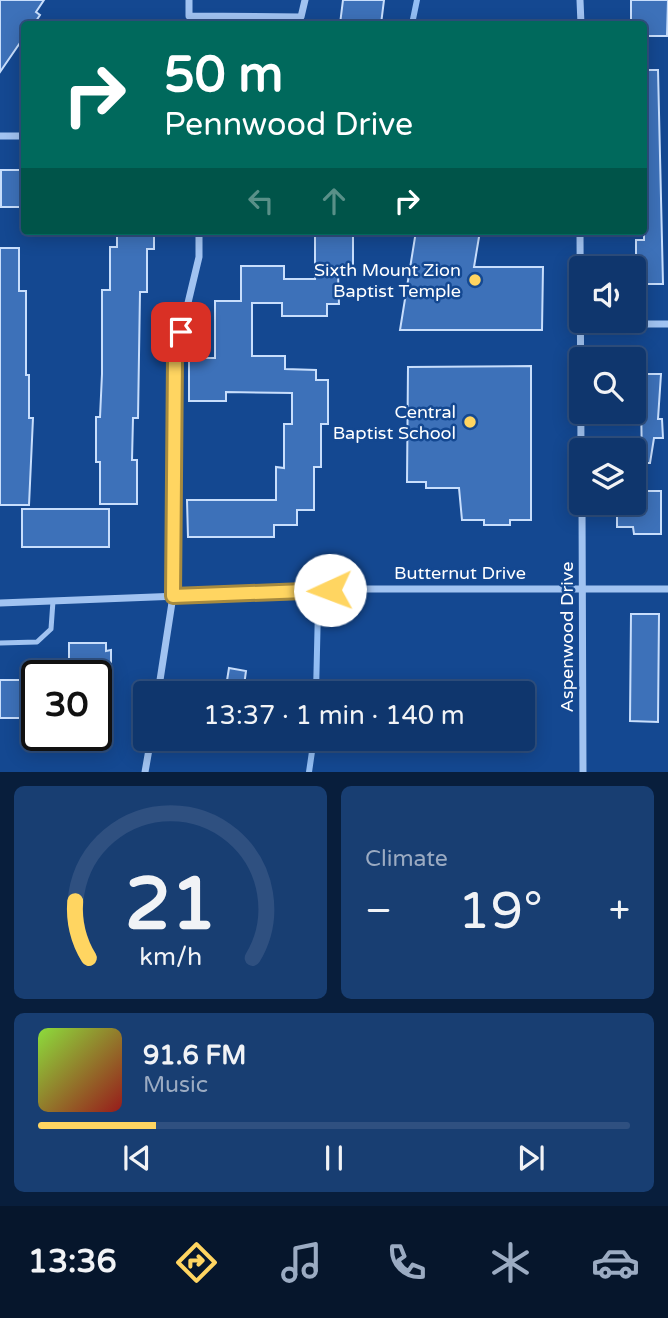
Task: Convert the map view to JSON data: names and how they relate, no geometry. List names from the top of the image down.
{
  "streets": {
    "street": ["Butternut Drive", "Aspenwood Drive"]
  },
  "crossings": [
    ["Butternut Drive", "Aspenwood Drive"]
  ],
  "places": ["Sixth Mount Zion Baptist Temple", "Central Baptist School"],
  "page": {
    "turn": ["50 m", "Pennwood Drive"],
    "limit": "30",
    "trip": "13:37 · 1 min · 140 m",
    "tile": "Climate",
    "heat": ["−", "19°", "+"],
    "song": ["91.6 FM", "Music"],
    "tabs": "13:36",
    "gauge": ["21", "km/h"]
  }
}
